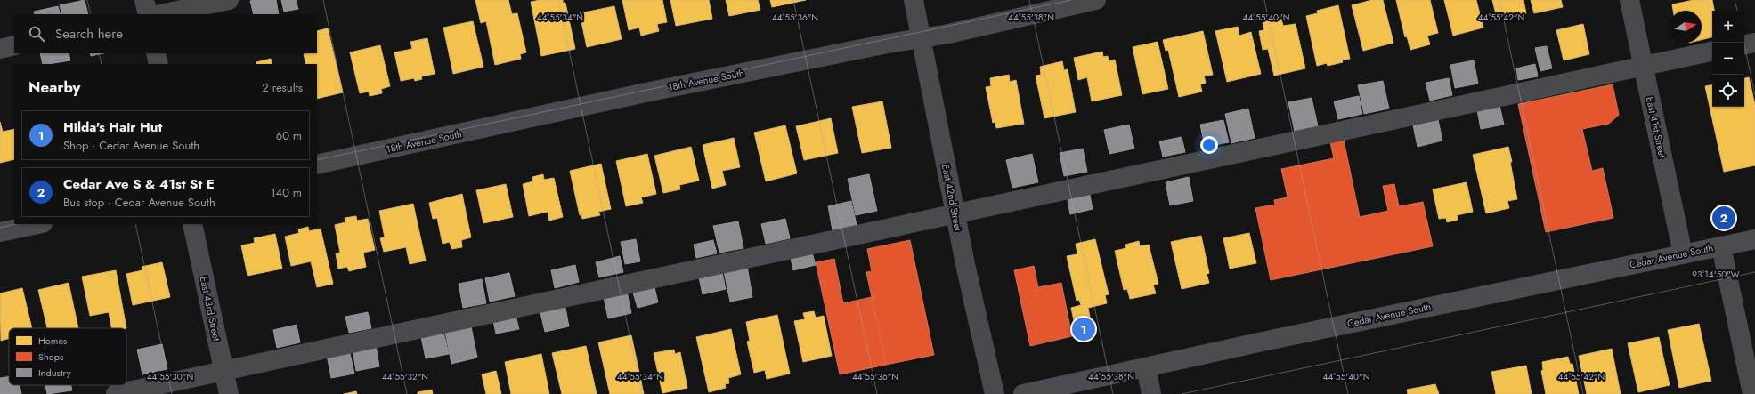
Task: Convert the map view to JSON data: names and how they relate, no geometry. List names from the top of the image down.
{
  "streets": {
    "main road": ["Cedar Avenue South"],
    "street": [
      "18th Avenue South",
      "East 41st Street",
      "East 42nd Street",
      "East 43rd Street"
    ]
  },
  "crossings": [
    ["18th Avenue South", "East 42nd Street"],
    ["East 41st Street", "Cedar Avenue South"]
  ],
  "legend": ["Homes", "Shops", "Industry"],
  "north": "right",
  "page": {
    "map_buttons": ["+", "−"],
    "search": "Search here",
    "heading": ["Nearby", "2 results"],
    "list": [
      {
        "mark": "1",
        "name": "Hilda's Hair Hut",
        "note": "Shop · Cedar Avenue South",
        "value": "60 m"
      },
      {
        "mark": "2",
        "name": "Cedar Ave S & 41st St E",
        "note": "Bus stop · Cedar Avenue South",
        "value": "140 m"
      }
    ],
    "pins": ["2", "1"]
  },
  "coordinates": [
    "44°55'34\"N",
    "44°55'36\"N",
    "44°55'38\"N",
    "44°55'40\"N",
    "44°55'42\"N",
    "93°14'50\"W",
    "44°55'30\"N",
    "44°55'32\"N"
  ]
}
